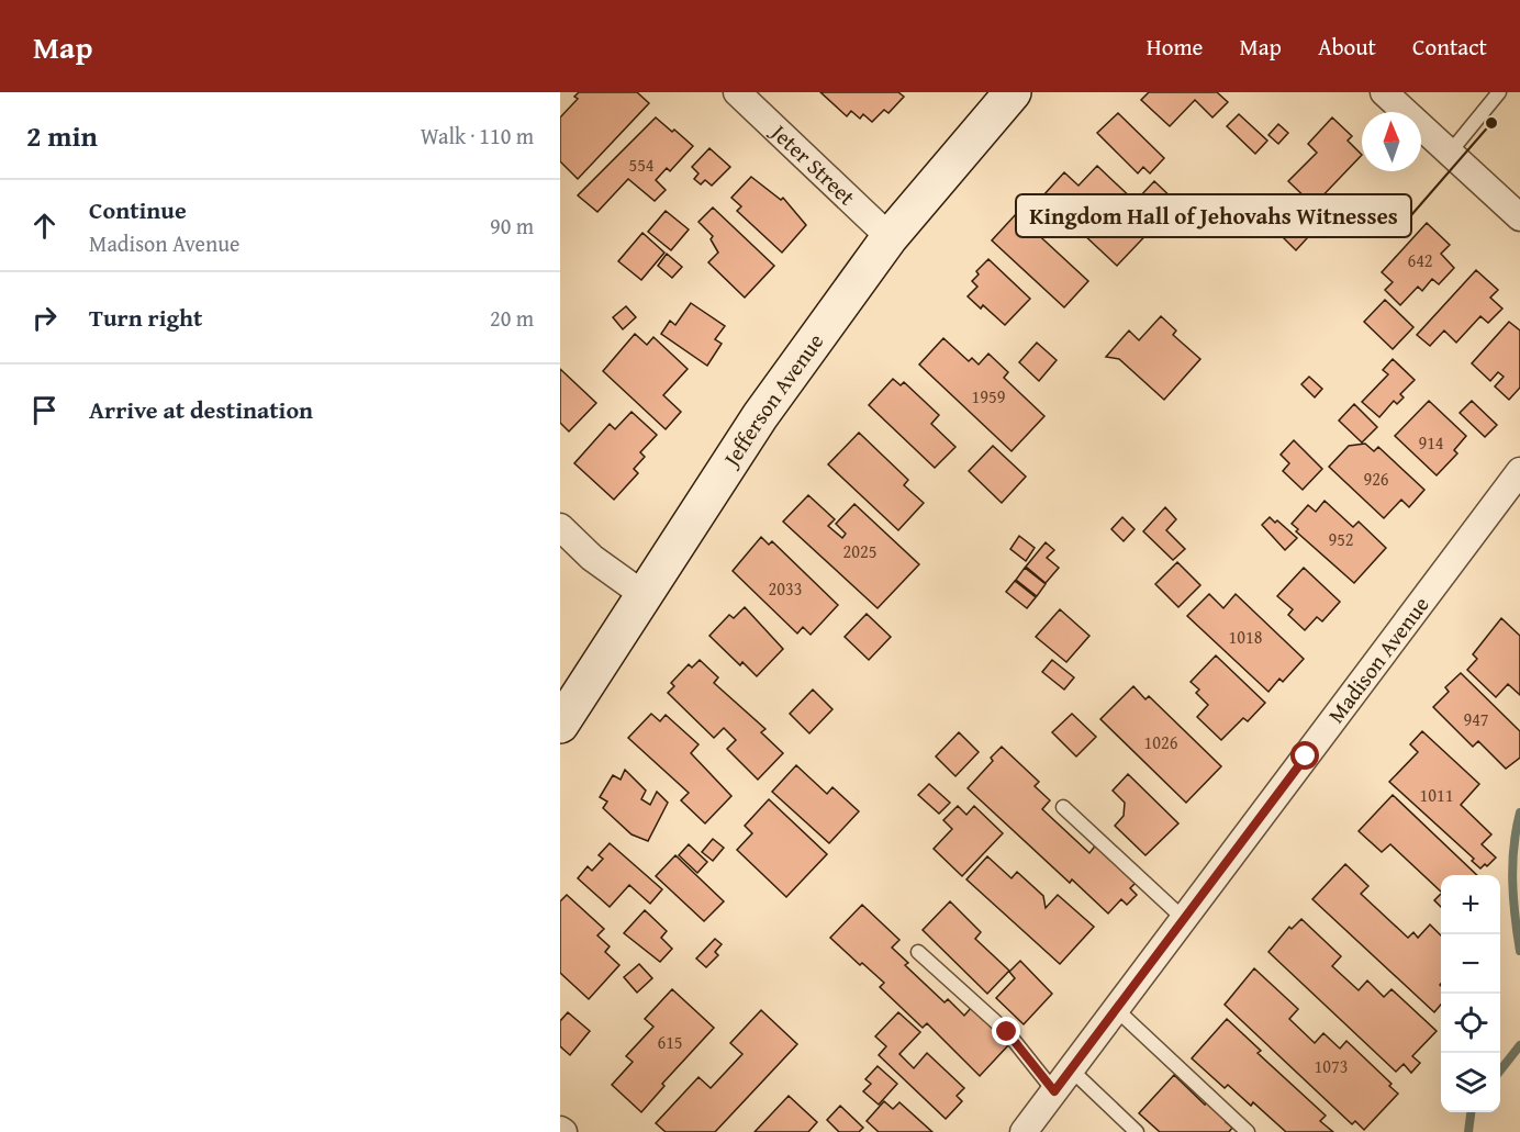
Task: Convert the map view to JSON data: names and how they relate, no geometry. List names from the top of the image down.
{
  "streets": {
    "main road": ["Jefferson Avenue"],
    "street": ["Jeter Street", "Madison Avenue"]
  },
  "crossings": [
    ["Jeter Street", "Jefferson Avenue"]
  ],
  "places": ["Kingdom Hall of Jehovahs Witnesses"],
  "house_numbers": [
    "554",
    "642",
    "1959",
    "914",
    "926",
    "952",
    "2025",
    "2033",
    "1018",
    "947",
    "1026",
    "1011",
    "615",
    "1073"
  ],
  "north": "top",
  "page": {
    "header": "Map",
    "nav": [
      "Home",
      "Map",
      "About",
      "Contact"
    ],
    "heading": ["2 min", "Walk · 110 m"],
    "list": [
      ["Continue", "Madison Avenue", "90 m"],
      ["Turn right", "20 m"],
      "Arrive at destination"
    ],
    "map_buttons": ["+", "−"]
  }
}
